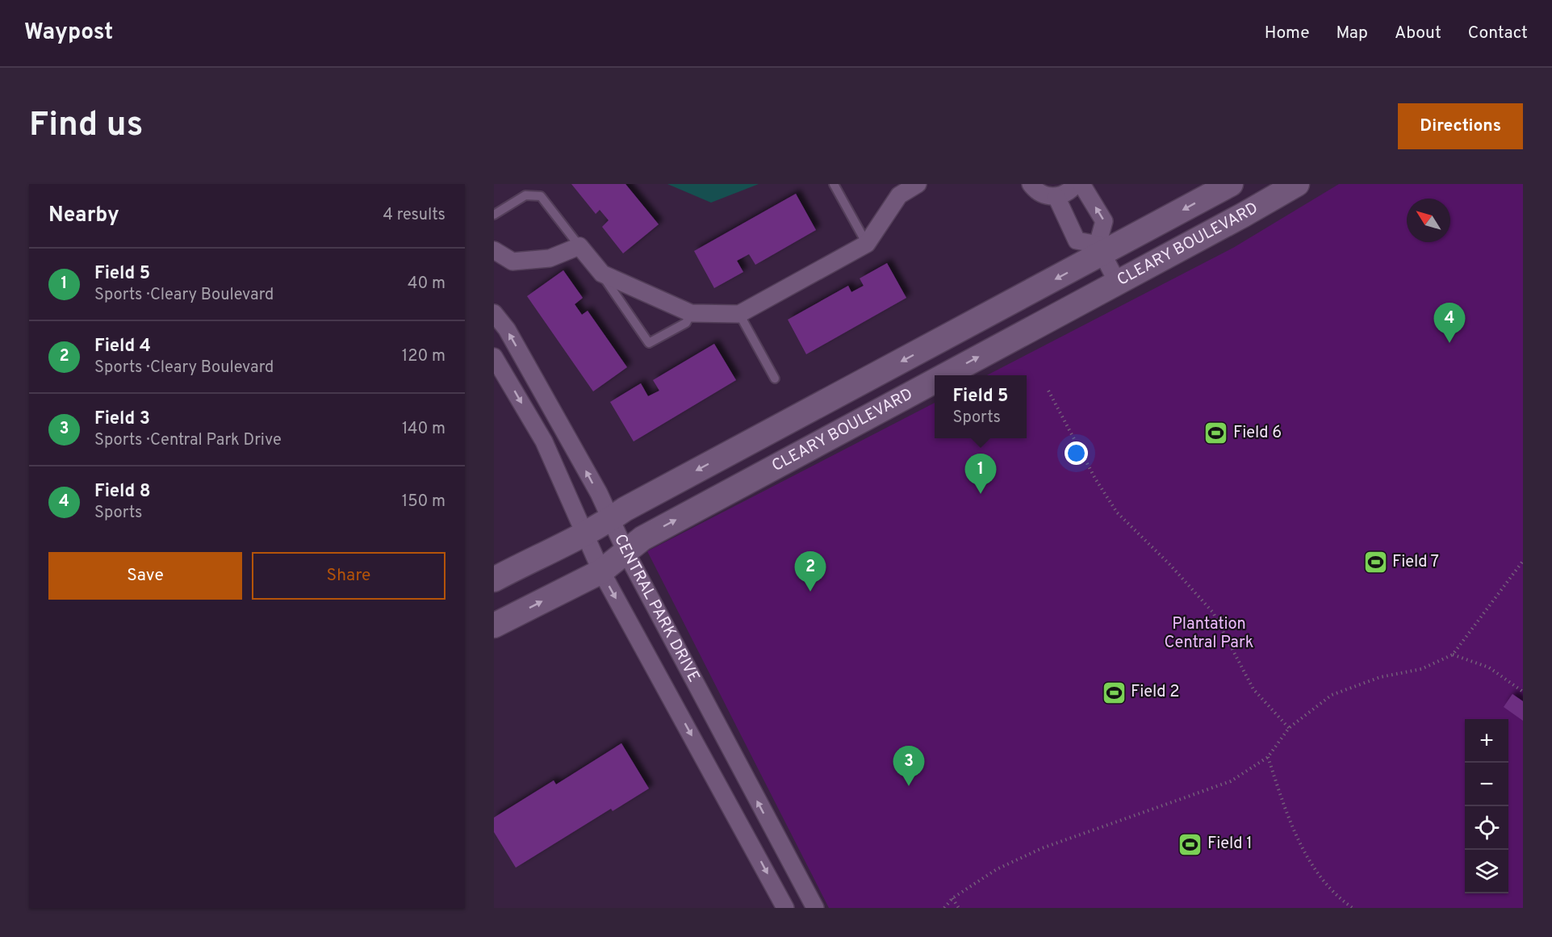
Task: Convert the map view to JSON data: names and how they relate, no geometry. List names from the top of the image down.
{
  "streets": {
    "street": ["CLEARY BOULEVARD", "CENTRAL PARK DRIVE"]
  },
  "crossings": [
    ["CLEARY BOULEVARD", "CENTRAL PARK DRIVE"]
  ],
  "parks": ["Plantation Central Park"],
  "places": {
    "sports": [
      "Field 6",
      "Field 7",
      "Field 2",
      "Field 1"
    ]
  },
  "north": "top left",
  "page": {
    "header": "Waypost",
    "nav": [
      "Home",
      "Map",
      "About",
      "Contact"
    ],
    "buttons": [
      "Directions",
      ["Save", "Share"]
    ],
    "title": "Find us",
    "heading": ["Nearby", "4 results"],
    "list": [
      {
        "mark": "1",
        "name": "Field 5",
        "note": "Sports · Cleary Boulevard",
        "value": "40 m"
      },
      {
        "mark": "2",
        "name": "Field 4",
        "note": "Sports · Cleary Boulevard",
        "value": "120 m"
      },
      {
        "mark": "3",
        "name": "Field 3",
        "note": "Sports · Central Park Drive",
        "value": "140 m"
      },
      {
        "mark": "4",
        "name": "Field 8",
        "note": "Sports",
        "value": "150 m"
      }
    ],
    "pins": [
      "4",
      "1",
      "2",
      "3"
    ],
    "popup": ["Field 5", "Sports"],
    "map_buttons": ["+", "−"]
  }
}
